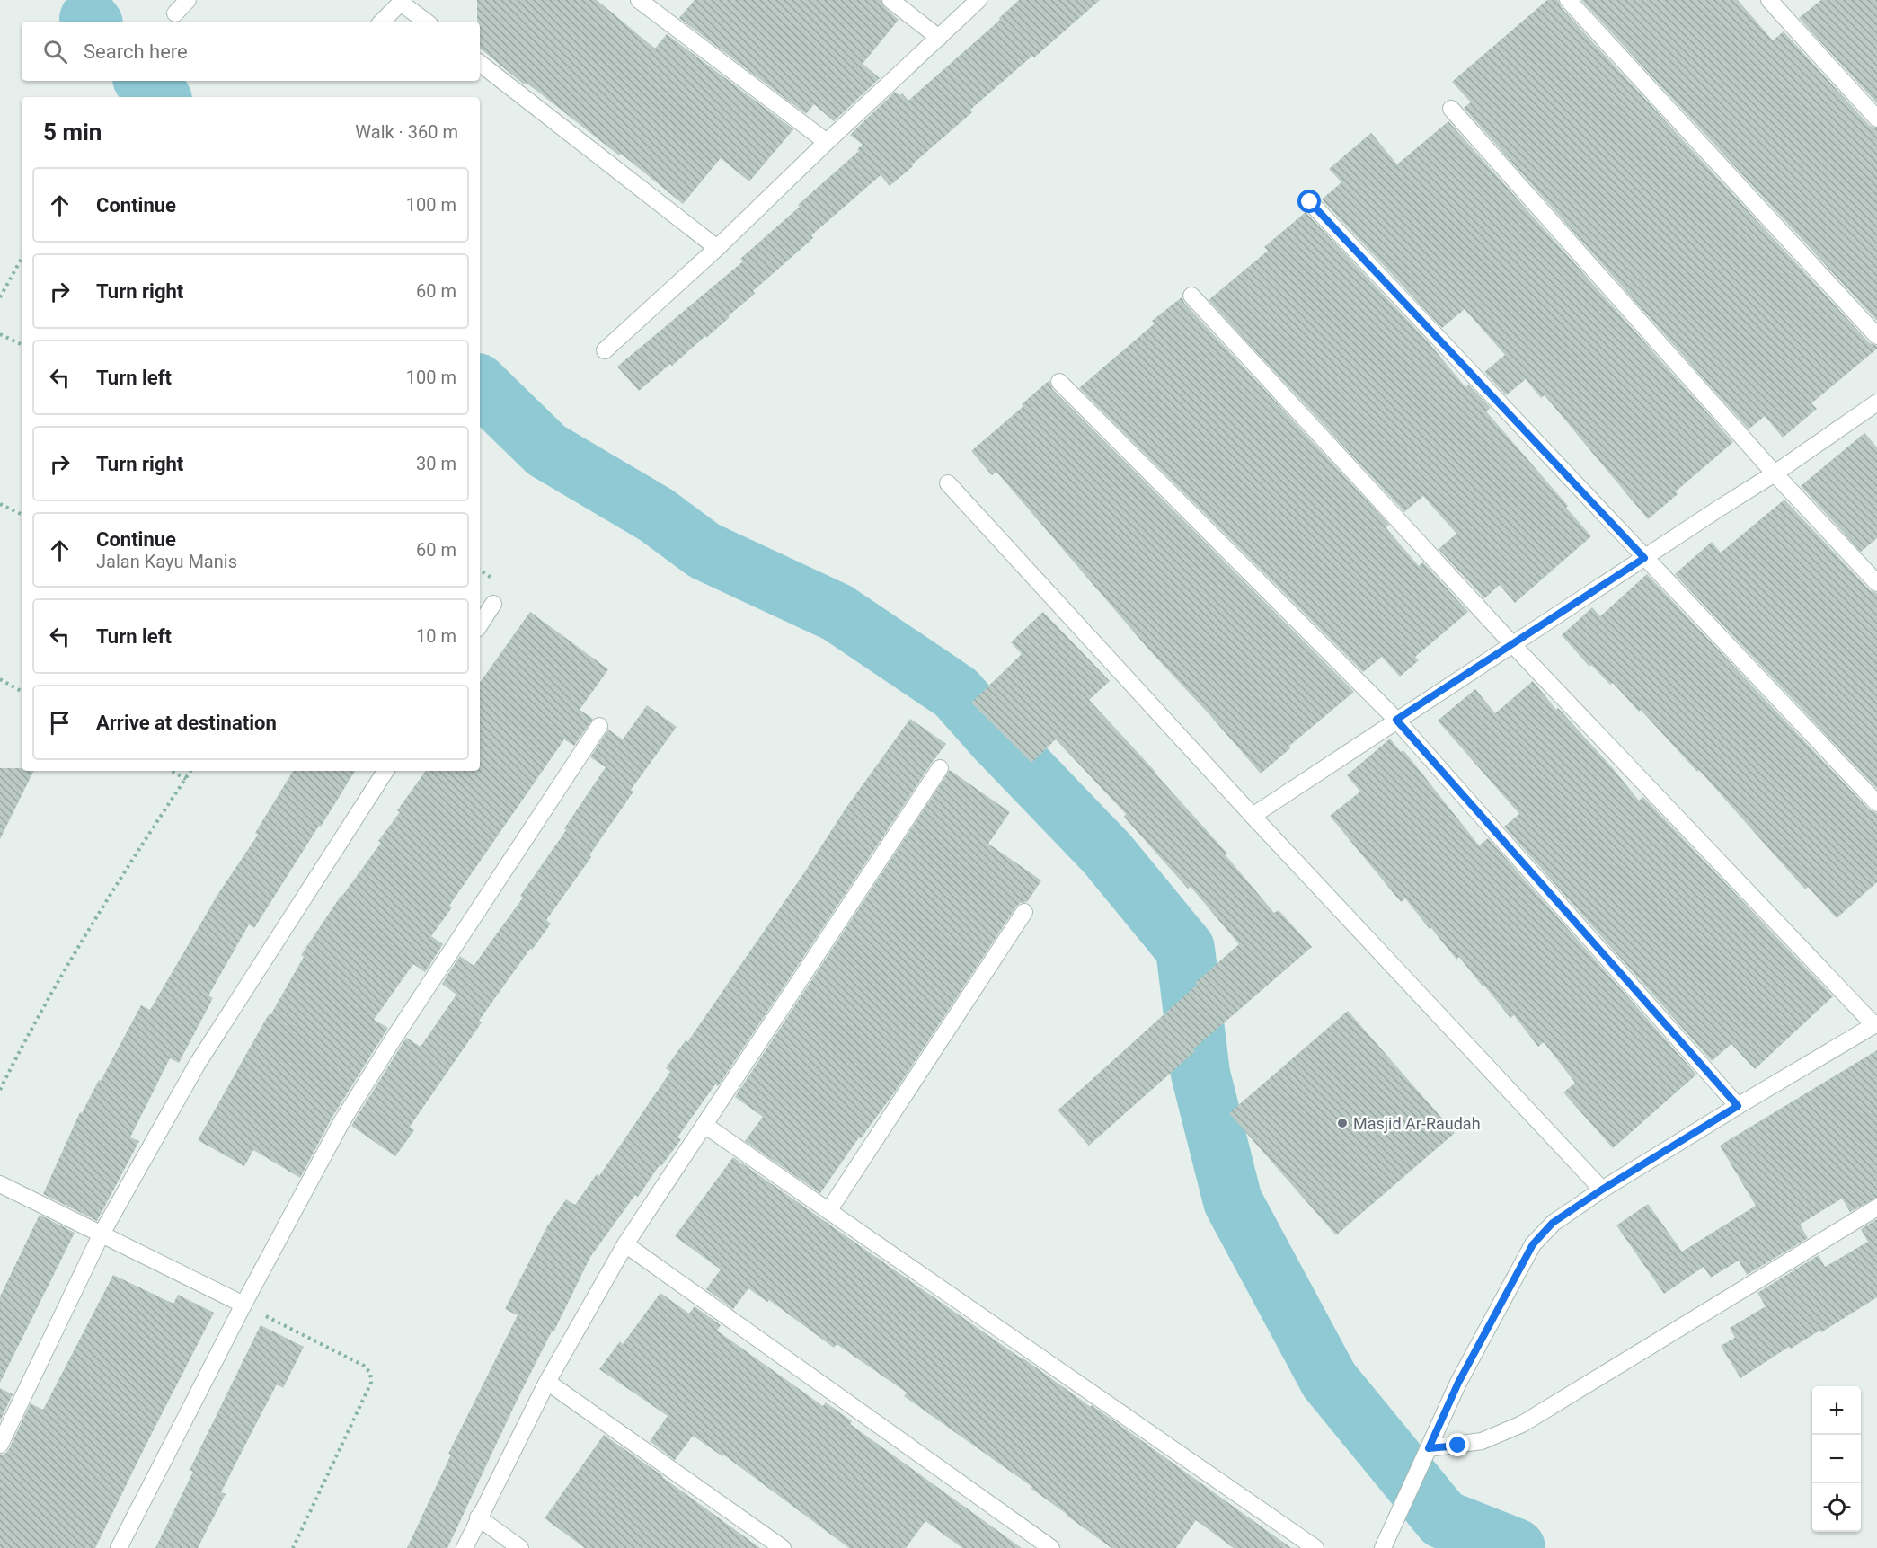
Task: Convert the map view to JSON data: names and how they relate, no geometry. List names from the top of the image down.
{
  "places": ["Masjid Ar-Raudah"],
  "page": {
    "search": "Search here",
    "heading": ["5 min", "Walk · 360 m"],
    "list": [
      ["Continue", "100 m"],
      ["Turn right", "60 m"],
      ["Turn left", "100 m"],
      ["Turn right", "30 m"],
      ["Continue", "Jalan Kayu Manis", "60 m"],
      ["Turn left", "10 m"],
      "Arrive at destination"
    ],
    "map_buttons": ["+", "−"]
  }
}
